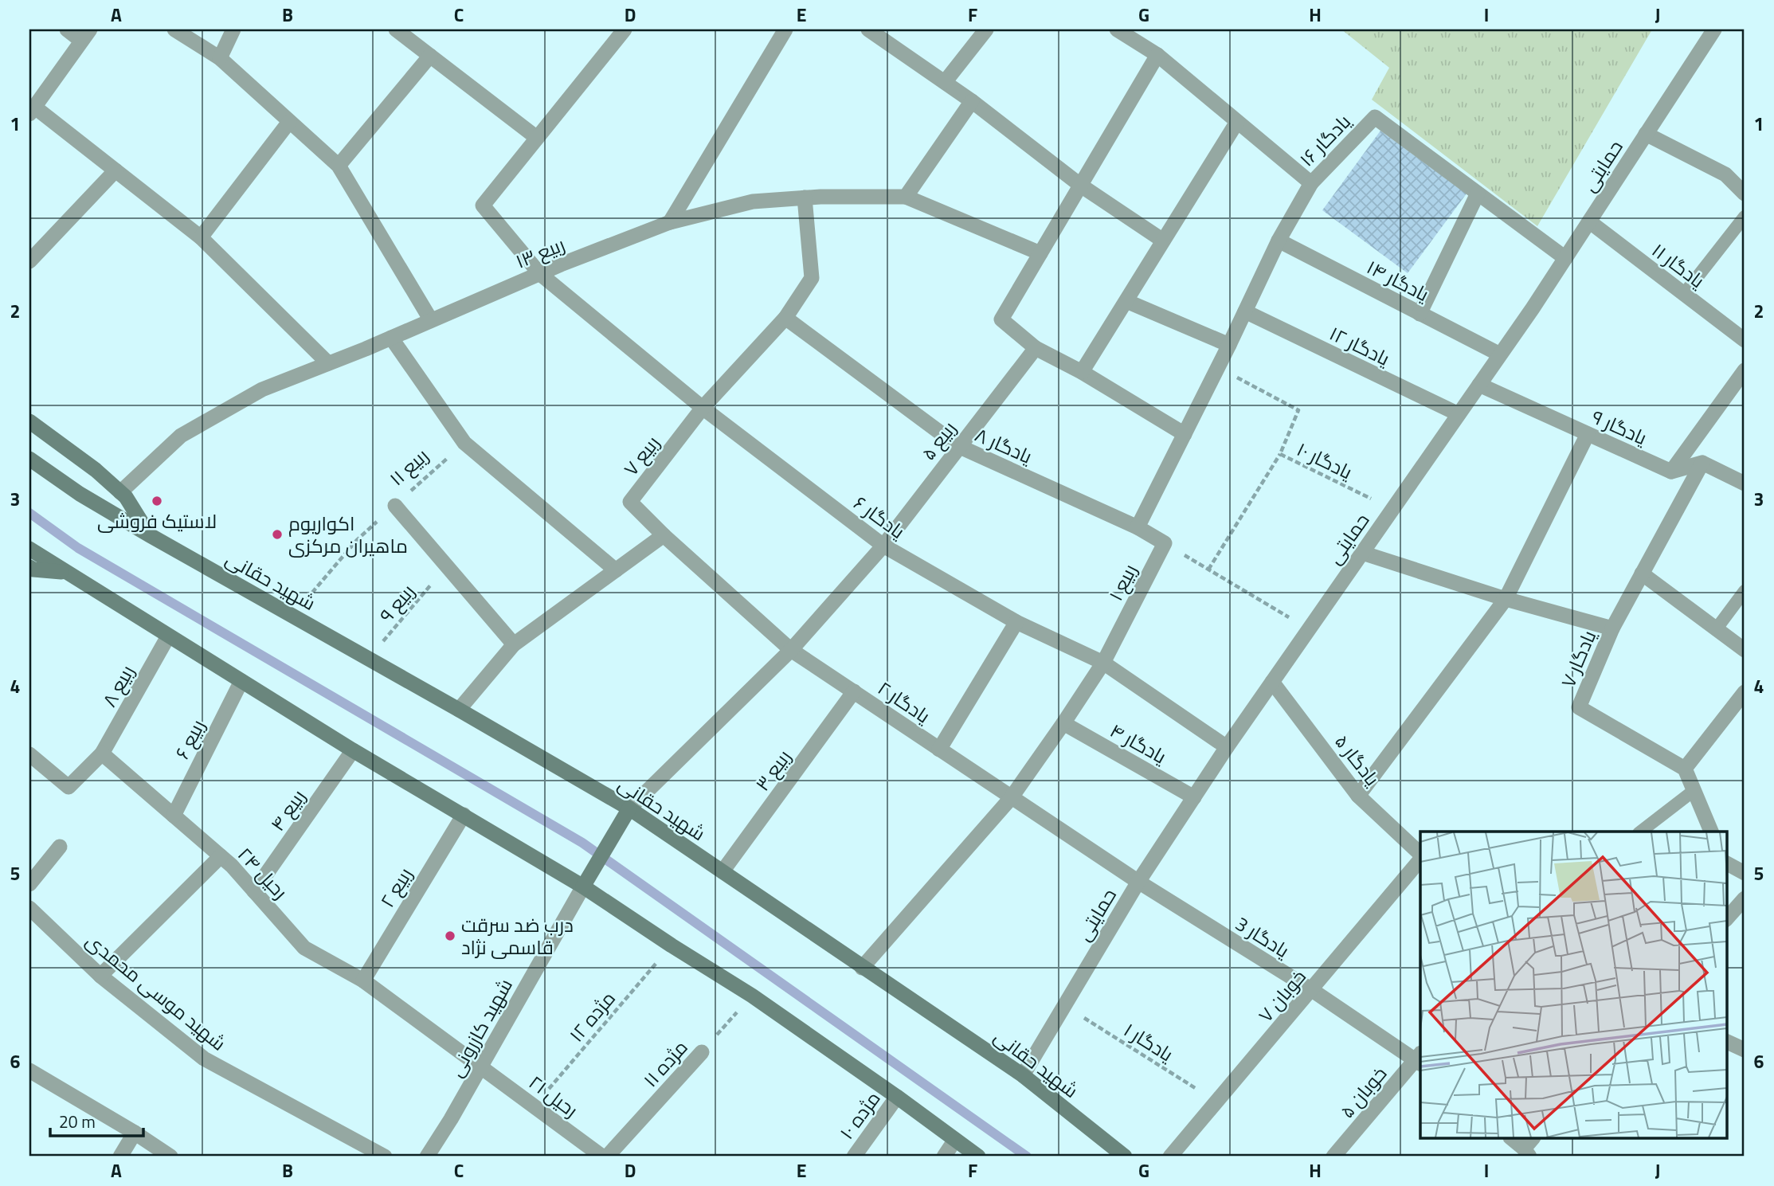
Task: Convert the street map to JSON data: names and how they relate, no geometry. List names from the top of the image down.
{
  "streets": {
    "main road": ["شهید حقانی"],
    "street": [
      "یادگار ۱۶",
      "حمایتی",
      "ربیع ۱۳",
      "یادگار ۱۱",
      "یادگار ۱۴",
      "یادگار ۱۲",
      "یادگار ۹",
      "ربیع ۵",
      "یادگار ۸",
      "ربیع ۷",
      "یادگار ۶",
      "ربیع ۱",
      "یادگار ۷",
      "ربیع ۸",
      "یادگار ۲",
      "ربیع ۶",
      "یادگار ۴",
      "یادگار ۵",
      "ربیع ۳",
      "ربیع ۴",
      "رحیل ۲۴",
      "ربیع ۲",
      "یادگار 3",
      "شهید موسی محمدی",
      "خوبان ۷",
      "شهید کازرونی",
      "مژده ۱۱",
      "خوبان ۵",
      "رحیل ۲۱",
      "مژده ۱۰"
    ],
    "path": [
      "یادگار ۱۰",
      "ربیع ۱۱",
      "ربیع ۹",
      "مژده ۱۲",
      "یادگار ۱"
    ]
  },
  "crossings": [
    ["یادگار ۱۶", "حمایتی"],
    ["حمایتی", "یادگار ۱۱"],
    ["حمایتی", "یادگار ۱۴"],
    ["حمایتی", "یادگار ۱۲"],
    ["حمایتی", "یادگار ۹"],
    ["حمایتی", "یادگار ۱۰"],
    ["حمایتی", "یادگار ۶"],
    ["حمایتی", "شهید حقانی"],
    ["حمایتی", "یادگار ۷"],
    ["حمایتی", "یادگار ۲"],
    ["حمایتی", "یادگار ۴"],
    ["حمایتی", "یادگار ۵"],
    ["حمایتی", "یادگار 3"],
    ["حمایتی", "یادگار ۱"],
    ["ربیع ۱۳", "ربیع ۷"],
    ["ربیع ۱۳", "یادگار ۶"],
    ["ربیع ۱۳", "شهید حقانی"],
    ["ربیع ۵", "یادگار ۸"],
    ["ربیع ۵", "یادگار ۶"],
    ["ربیع ۵", "شهید حقانی"],
    ["ربیع ۵", "یادگار ۲"],
    ["یادگار ۸", "ربیع ۷"],
    ["ربیع ۷", "یادگار ۶"],
    ["ربیع ۷", "یادگار ۲"],
    ["ربیع ۱۱", "شهید حقانی"],
    ["یادگار ۶", "ربیع ۱"],
    ["شهید حقانی", "ربیع ۱"],
    ["شهید حقانی", "ربیع ۹"],
    ["شهید حقانی", "ربیع ۳"],
    ["ربیع ۱", "یادگار ۲"],
    ["ربیع ۱", "یادگار ۴"],
    ["ربیع ۸", "رحیل ۲۴"],
    ["یادگار ۲", "ربیع ۳"],
    ["یادگار ۲", "یادگار 3"],
    ["ربیع ۶", "رحیل ۲۴"],
    ["ربیع ۴", "رحیل ۲۴"],
    ["رحیل ۲۴", "ربیع ۲"],
    ["رحیل ۲۴", "شهید کازرونی"],
    ["رحیل ۲۴", "رحیل ۲۱"],
    ["یادگار 3", "خوبان ۷"],
    ["یادگار 3", "خوبان ۵"],
    ["خوبان ۷", "یادگار ۱"],
    ["مژده ۱۲", "رحیل ۲۱"],
    ["شهید کازرونی", "رحیل ۲۱"]
  ],
  "places": ["لاستیک فروشی", "اکواریوم ماهیران مرکزی", "درب ضد سرقت قاسمی نژاد"],
  "scale_bar": "20 m",
  "grid": {
    "columns": [
      "A",
      "B",
      "C",
      "D",
      "E",
      "F",
      "G",
      "H",
      "I",
      "J"
    ],
    "rows": [
      "1",
      "2",
      "3",
      "4",
      "5",
      "6"
    ]
  }
}
